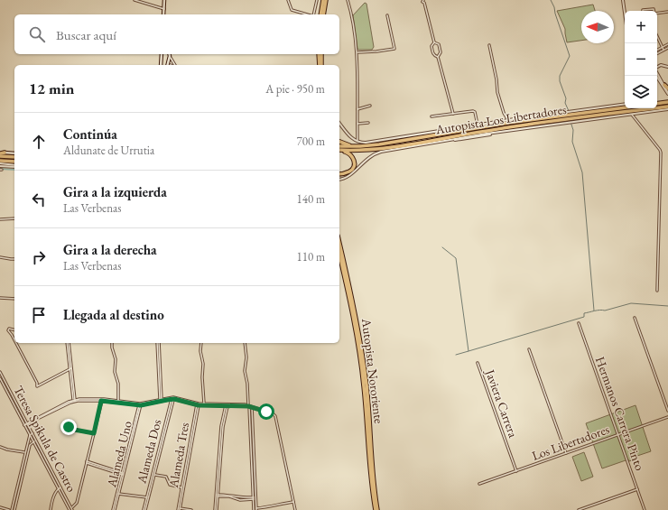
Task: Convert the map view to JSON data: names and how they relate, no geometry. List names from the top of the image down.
{
  "streets": {
    "highway": ["Autopista Los Libertadores", "Autopista Nororiente"],
    "street": [
      "Javiera Carrera",
      "Hermanos Carrera Pinto",
      "Teresa Spikula de Castro",
      "Los Libertadores",
      "Alameda Dos",
      "Alameda Uno",
      "Alameda Tres"
    ]
  },
  "crossings": [
    ["Javiera Carrera", "Los Libertadores"],
    ["Hermanos Carrera Pinto", "Los Libertadores"]
  ],
  "north": "left",
  "page": {
    "map_buttons": ["+", "−"],
    "search": "Buscar aquí",
    "heading": ["12 min", "A pie · 950 m"],
    "list": [
      ["Continúa", "Aldunate de Urrutia", "700 m"],
      ["Gira a la izquierda", "Las Verbenas", "140 m"],
      ["Gira a la derecha", "Las Verbenas", "110 m"],
      "Llegada al destino"
    ]
  }
}
